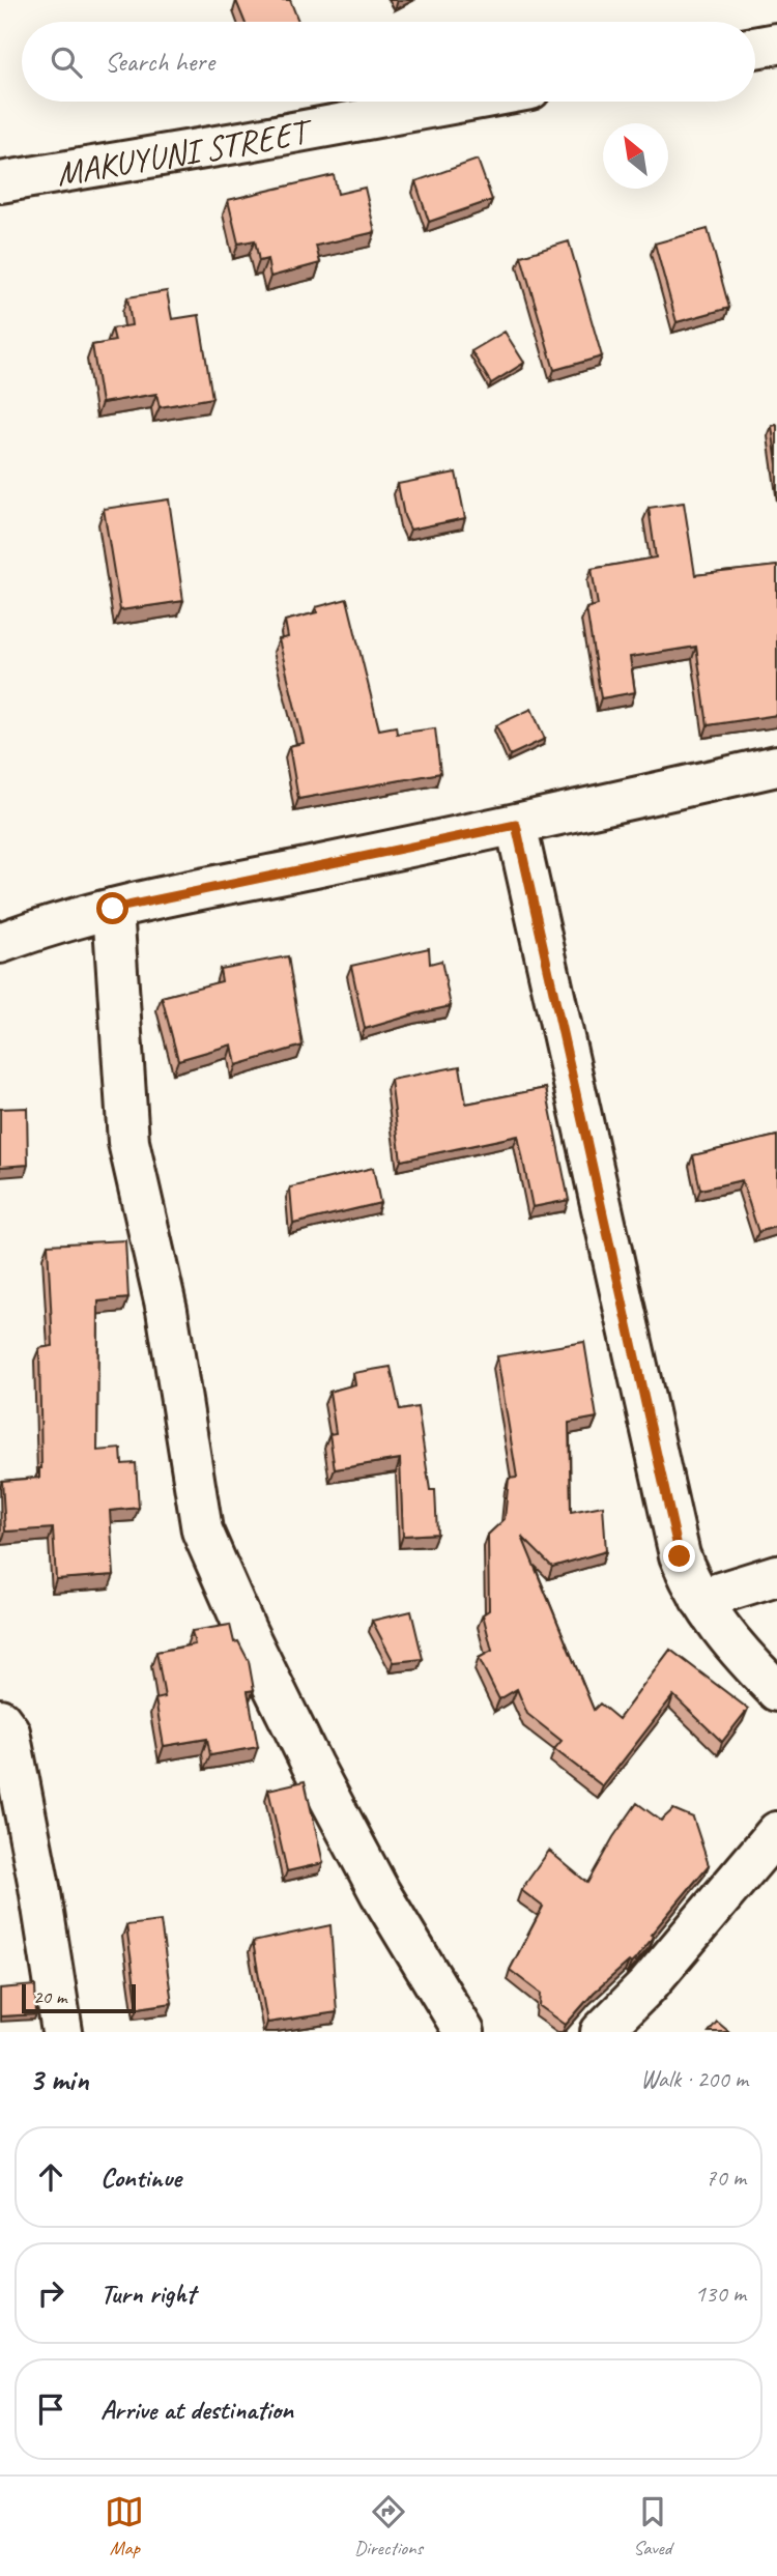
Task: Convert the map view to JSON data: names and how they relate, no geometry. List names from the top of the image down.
{
  "streets": {
    "street": ["MAKUYUNI STREET"]
  },
  "scale_bar": "20 m",
  "north": "top left",
  "page": {
    "search": "Search here",
    "scale": "20 m",
    "heading": ["3 min", "Walk · 200 m"],
    "list": [
      ["Continue", "70 m"],
      ["Turn right", "130 m"],
      "Arrive at destination"
    ],
    "nav": ["Map", "Directions", "Saved"]
  }
}
